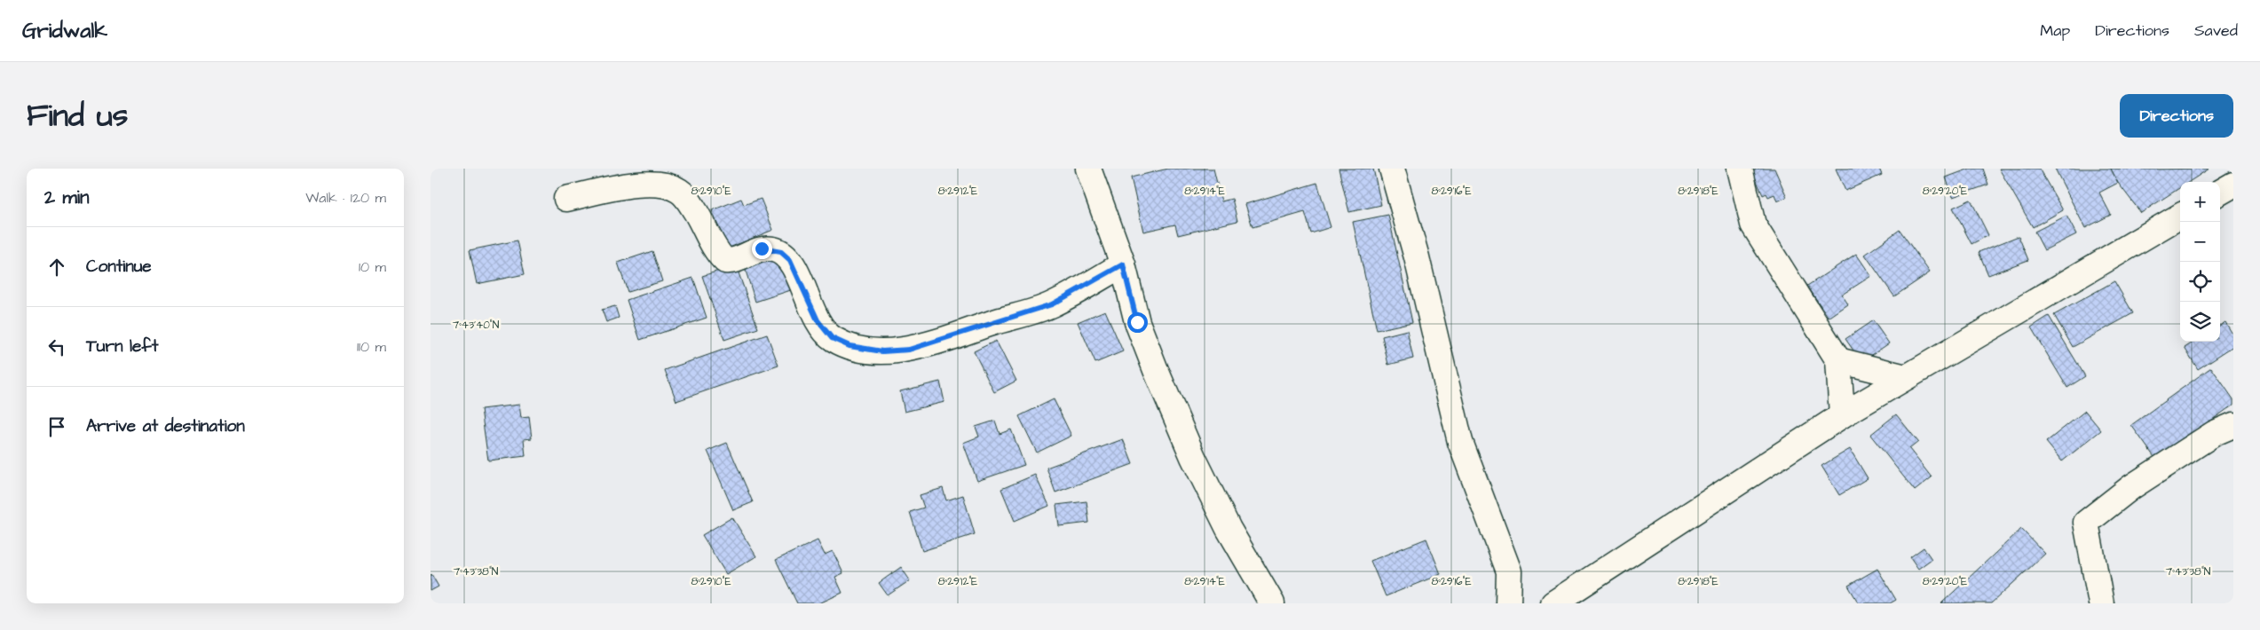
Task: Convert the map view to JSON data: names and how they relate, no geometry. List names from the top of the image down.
{
  "page": {
    "header": "Gridwalk",
    "nav": ["Map", "Directions", "Saved"],
    "title": "Find us",
    "buttons": "Directions",
    "heading": ["2 min", "Walk · 120 m"],
    "map_buttons": ["+", "−"],
    "list": [
      ["Continue", "10 m"],
      ["Turn left", "110 m"],
      "Arrive at destination"
    ]
  },
  "coordinates": [
    "8°29'10\"E",
    "8°29'12\"E",
    "8°29'14\"E",
    "8°29'16\"E",
    "8°29'18\"E",
    "8°29'20\"E",
    "7°43'40\"N",
    "7°43'38\"N"
  ]
}
